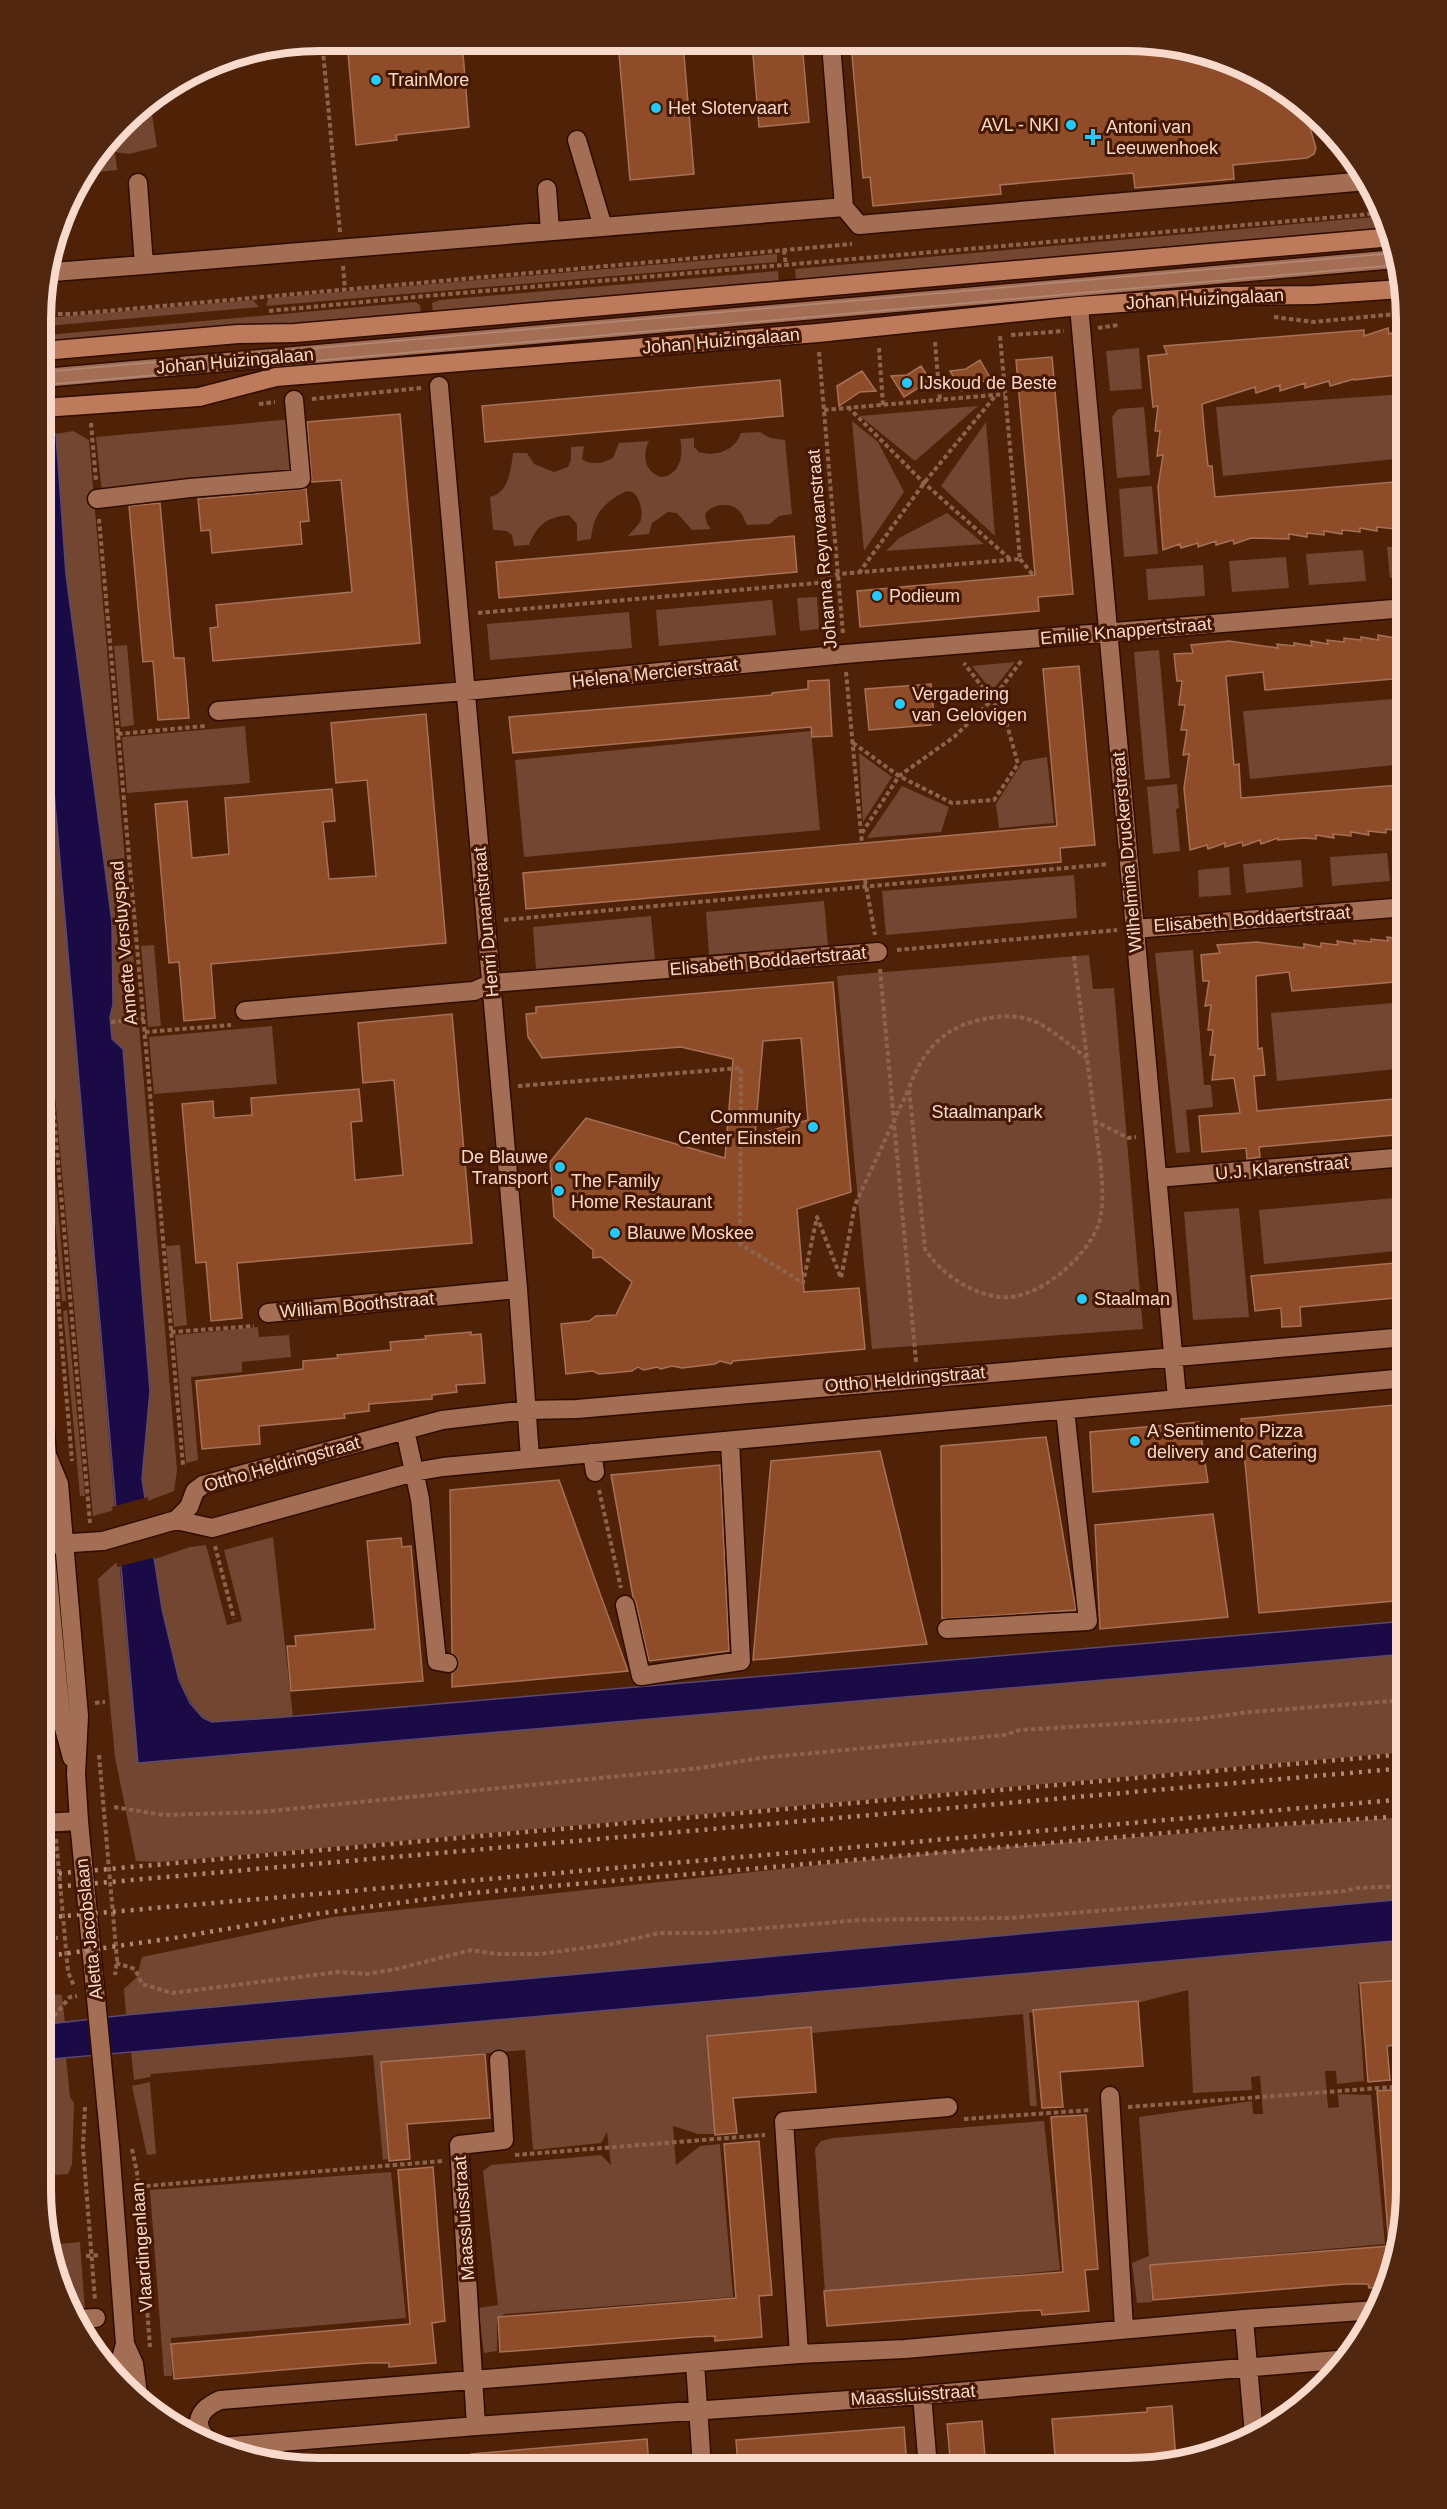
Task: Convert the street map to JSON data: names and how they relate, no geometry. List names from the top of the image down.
{
  "streets": {
    "main road": ["Johan Huizingalaan"],
    "street": [
      "Emilie Knappertstraat",
      "Helena Mercierstraat",
      "Wilhelmina Druckerstraat",
      "Elisabeth Boddaertstraat",
      "Henri Dunantstraat",
      "U.J. Klarenstraat",
      "William Boothstraat",
      "Ottho Heldringstraat",
      "Aletta Jacobslaan",
      "Maassluisstraat",
      "Vlaardingenlaan"
    ],
    "path": ["Johanna Reynvaanstraat", "Annette Versluyspad"]
  },
  "crossings": [
    ["Johan Huizingalaan", "Wilhelmina Druckerstraat"],
    ["Johanna Reynvaanstraat", "Emilie Knappertstraat"],
    ["Johanna Reynvaanstraat", "Helena Mercierstraat"],
    ["Emilie Knappertstraat", "Helena Mercierstraat"],
    ["Emilie Knappertstraat", "Wilhelmina Druckerstraat"],
    ["Helena Mercierstraat", "Henri Dunantstraat"],
    ["Wilhelmina Druckerstraat", "Elisabeth Boddaertstraat"],
    ["Wilhelmina Druckerstraat", "U.J. Klarenstraat"],
    ["Wilhelmina Druckerstraat", "Ottho Heldringstraat"],
    ["Elisabeth Boddaertstraat", "Henri Dunantstraat"],
    ["Henri Dunantstraat", "William Boothstraat"],
    ["Henri Dunantstraat", "Ottho Heldringstraat"],
    ["Annette Versluyspad", "William Boothstraat"],
    ["Aletta Jacobslaan", "Vlaardingenlaan"]
  ],
  "parks": ["Staalmanpark"],
  "places": {
    "other": [
      "TrainMore",
      "Het Slotervaart",
      "AVL - NKI",
      "IJskoud de Beste",
      "Podieum",
      "Vergadering van Gelovigen",
      "Community Center Einstein",
      "De Blauwe Transport",
      "The Family Home Restaurant",
      "Blauwe Moskee",
      "Staalman",
      "A Sentimento Pizza delivery and Catering"
    ],
    "health": ["Antoni van Leeuwenhoek"]
  }
}
